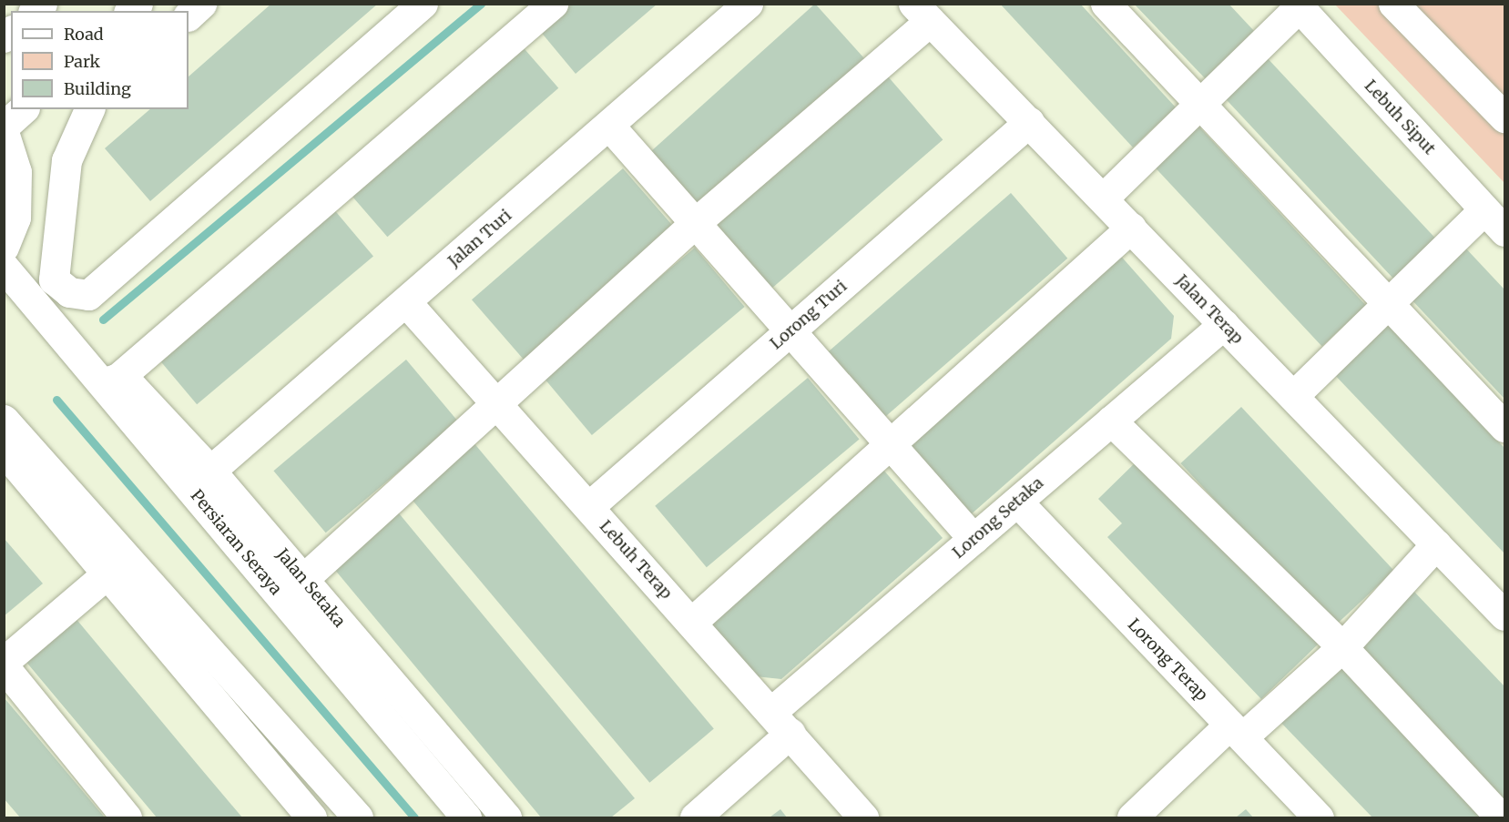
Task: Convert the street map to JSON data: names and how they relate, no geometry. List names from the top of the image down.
{
  "streets": {
    "street": [
      "Lebuh Siput",
      "Jalan Turi",
      "Jalan Terap",
      "Lorong Turi",
      "Lorong Setaka",
      "Persiaran Seraya",
      "Lebuh Terap",
      "Jalan Setaka",
      "Lorong Terap"
    ]
  },
  "crossings": [
    ["Jalan Turi", "Lebuh Terap"],
    ["Jalan Turi", "Jalan Setaka"],
    ["Jalan Terap", "Lorong Turi"],
    ["Jalan Terap", "Lorong Setaka"],
    ["Lorong Turi", "Lebuh Terap"],
    ["Lorong Setaka", "Lebuh Terap"],
    ["Lorong Setaka", "Lorong Terap"],
    ["Persiaran Seraya", "Jalan Setaka"]
  ],
  "legend": ["Road", "Park", "Building"]
}
